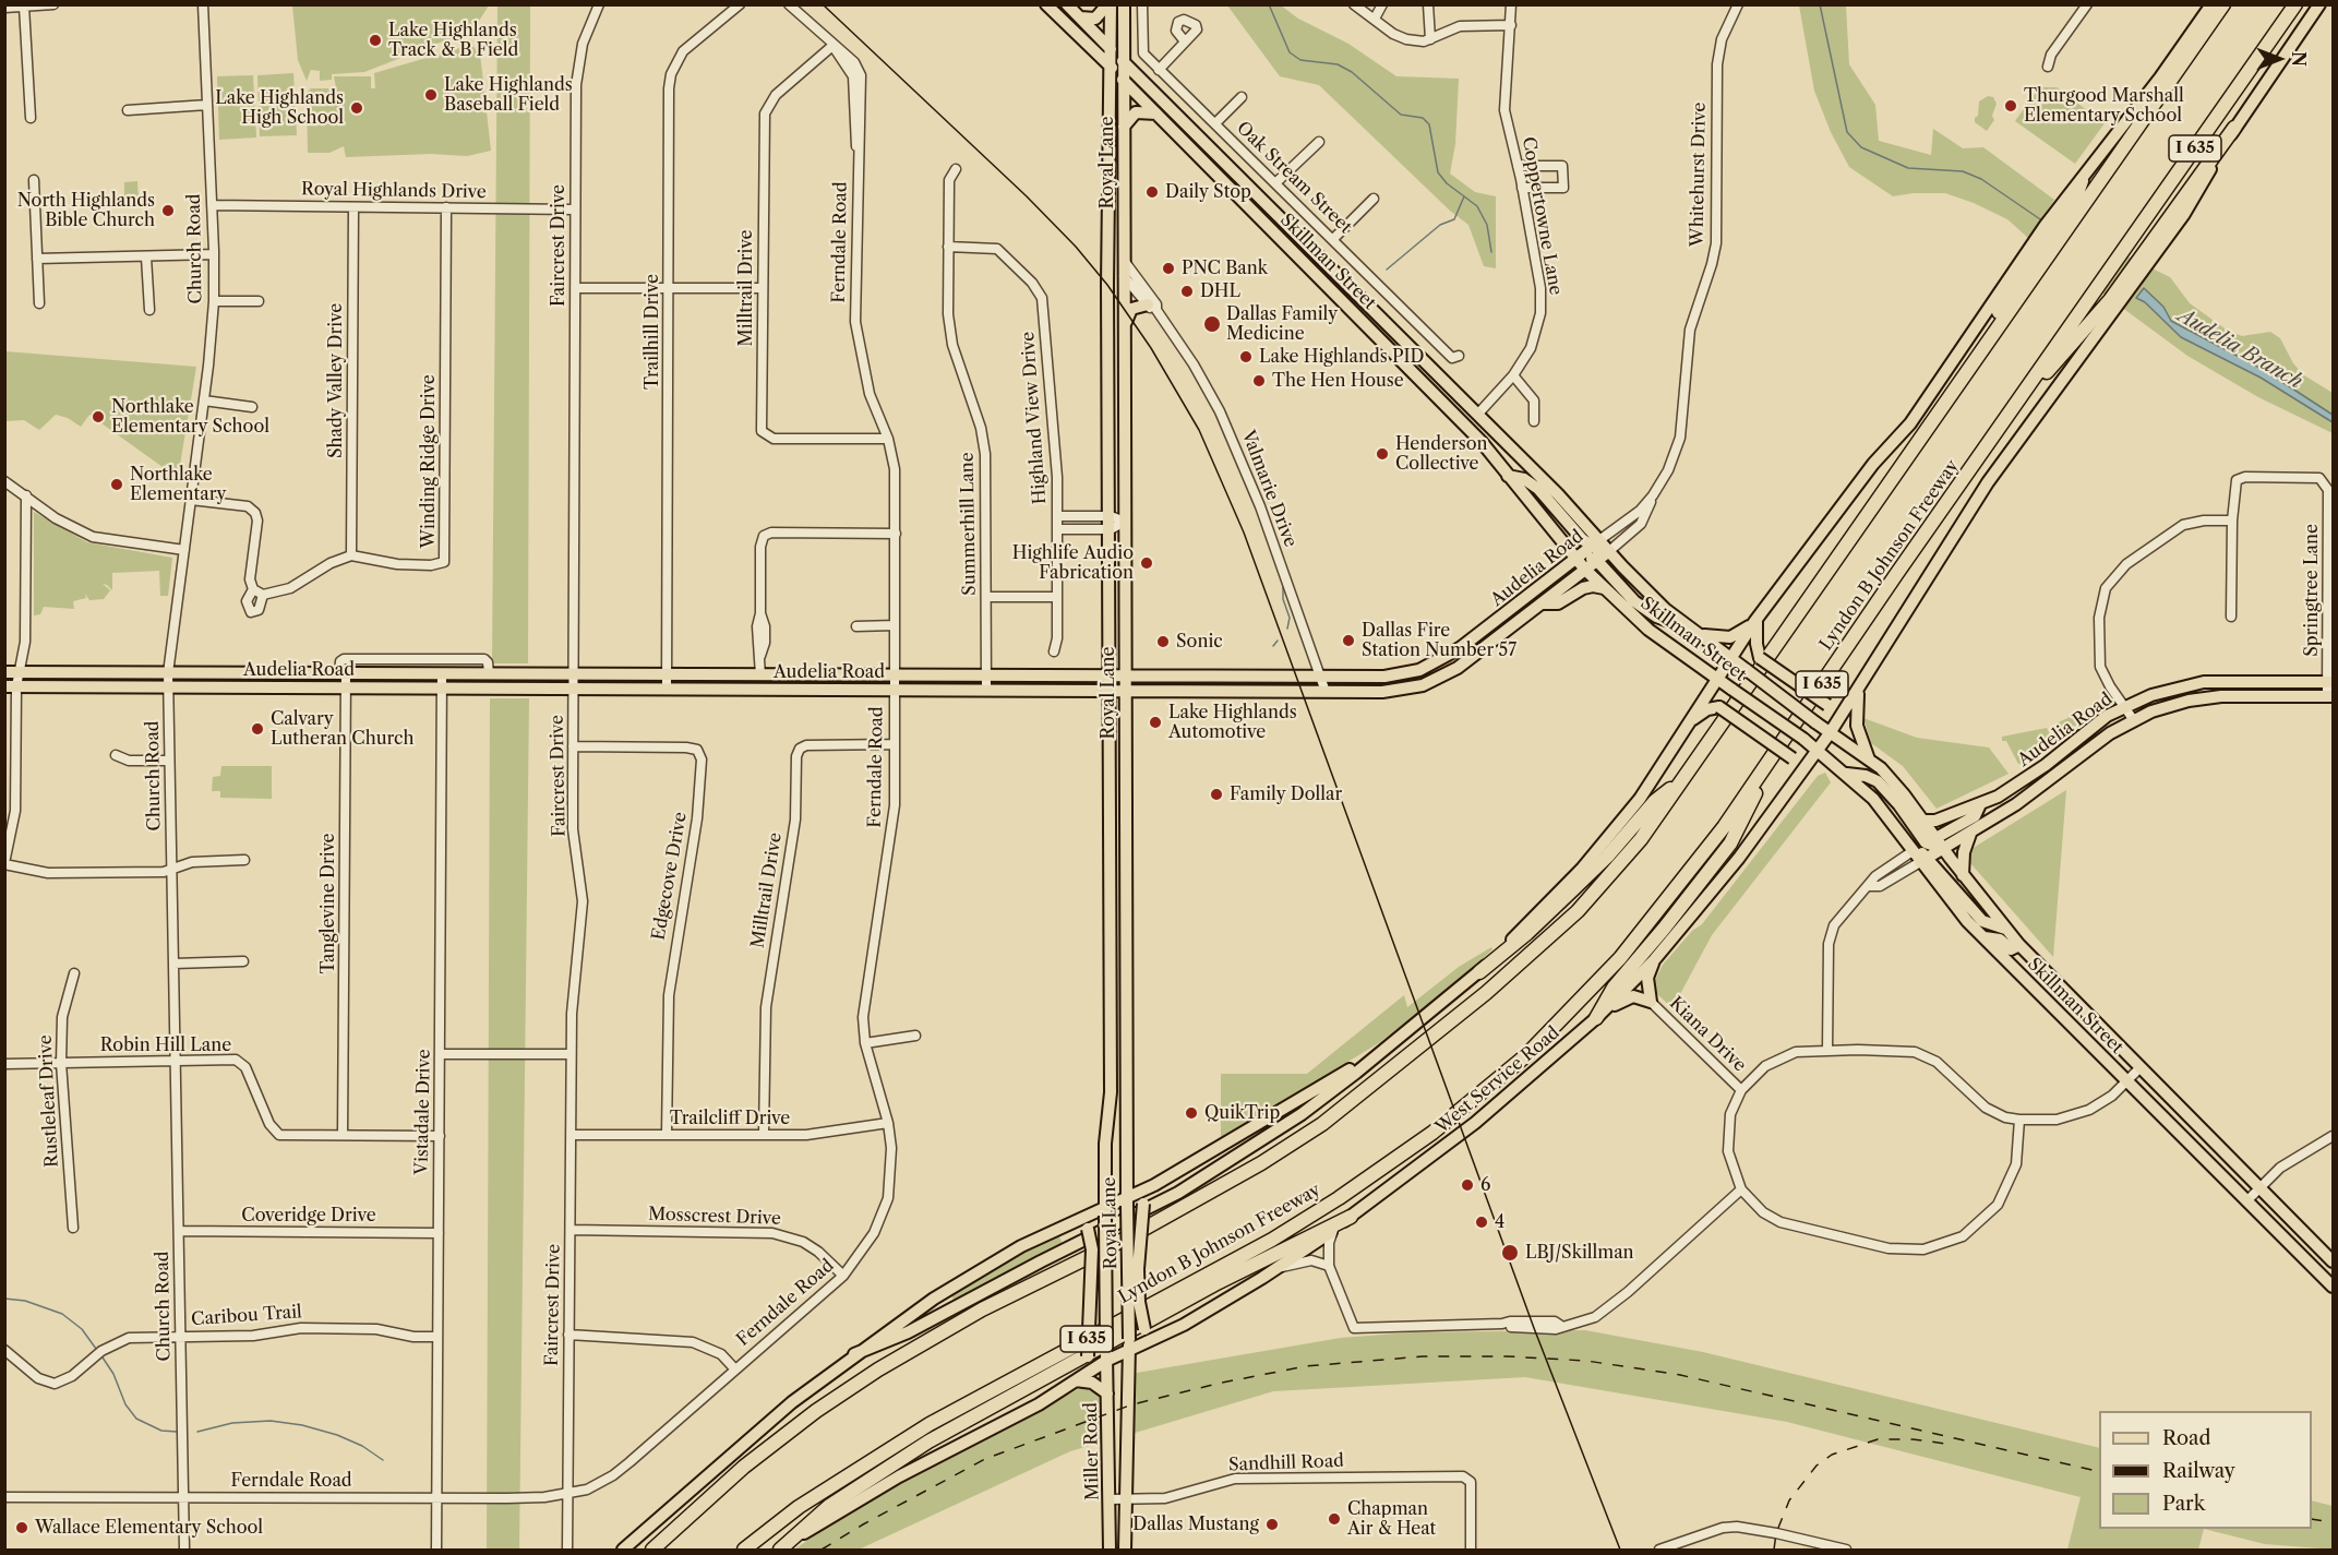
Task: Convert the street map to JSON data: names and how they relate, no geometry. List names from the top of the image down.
{
  "streets": {
    "highway": ["I 635", "Lyndon B Johnson Freeway"],
    "main road": [
      "Royal Lane",
      "Skillman Street",
      "Audelia Road",
      "West Service Road",
      "Miller Road"
    ],
    "street": [
      "Whitehurst Drive",
      "Oak Stream Street",
      "Royal Highlands Drive",
      "Coppertowne Lane",
      "Ferndale Road",
      "Faircrest Drive",
      "Church Road",
      "Milltrail Drive",
      "Trailhill Drive",
      "Shady Valley Drive",
      "Highland View Drive",
      "Winding Ridge Drive",
      "Valmarie Drive",
      "Summerhill Lane",
      "Springtree Lane",
      "Edgecove Drive",
      "Tanglevine Drive",
      "Kiana Drive",
      "Robin Hill Lane",
      "Rustleleaf Drive",
      "Vistadale Drive",
      "Trailcliff Drive",
      "Coveridge Drive",
      "Mosscrest Drive",
      "Caribou Trail",
      "Sandhill Road"
    ]
  },
  "crossings": [
    ["Royal Lane", "Skillman Street"],
    ["Royal Lane", "Valmarie Drive"],
    ["Royal Lane", "Audelia Road"],
    ["Royal Lane", "West Service Road"],
    ["Royal Lane", "Miller Road"],
    ["Whitehurst Drive", "Skillman Street"],
    ["Whitehurst Drive", "Audelia Road"],
    ["Royal Highlands Drive", "Faircrest Drive"],
    ["Royal Highlands Drive", "Church Road"],
    ["Royal Highlands Drive", "Shady Valley Drive"],
    ["Royal Highlands Drive", "Winding Ridge Drive"],
    ["Coppertowne Lane", "Skillman Street"],
    ["Ferndale Road", "Faircrest Drive"],
    ["Ferndale Road", "Church Road"],
    ["Ferndale Road", "Milltrail Drive"],
    ["Ferndale Road", "Audelia Road"],
    ["Ferndale Road", "Vistadale Drive"],
    ["Ferndale Road", "Trailcliff Drive"],
    ["Ferndale Road", "Mosscrest Drive"],
    ["Faircrest Drive", "Audelia Road"],
    ["Faircrest Drive", "Edgecove Drive"],
    ["Faircrest Drive", "Trailcliff Drive"],
    ["Faircrest Drive", "Mosscrest Drive"],
    ["Church Road", "Audelia Road"],
    ["Church Road", "Robin Hill Lane"],
    ["Church Road", "Coveridge Drive"],
    ["Church Road", "Caribou Trail"],
    ["Skillman Street", "Audelia Road"],
    ["Skillman Street", "West Service Road"],
    ["Milltrail Drive", "Trailcliff Drive"],
    ["Trailhill Drive", "Audelia Road"],
    ["Shady Valley Drive", "Winding Ridge Drive"],
    ["Highland View Drive", "Summerhill Lane"],
    ["Valmarie Drive", "Audelia Road"],
    ["Summerhill Lane", "Audelia Road"],
    ["Audelia Road", "Springtree Lane"],
    ["Audelia Road", "Tanglevine Drive"],
    ["Audelia Road", "Vistadale Drive"],
    ["Edgecove Drive", "Trailcliff Drive"],
    ["Tanglevine Drive", "Robin Hill Lane"],
    ["Robin Hill Lane", "Rustleleaf Drive"],
    ["Robin Hill Lane", "Vistadale Drive"],
    ["West Service Road", "Miller Road"],
    ["Vistadale Drive", "Coveridge Drive"],
    ["Vistadale Drive", "Caribou Trail"],
    ["Miller Road", "Sandhill Road"]
  ],
  "water": ["Audelia Branch"],
  "places": [
    "Lake Highlands Track & B Field",
    "Lake Highlands Baseball Field",
    "Thurgood Marshall Elementary School",
    "Lake Highlands High School",
    "Daily Stop",
    "North Highlands Bible Church",
    "PNC Bank",
    "DHL",
    "Dallas Family Medicine",
    "Lake Highlands PID",
    "The Hen House",
    "Northlake Elementary School",
    "Henderson Collective",
    "Northlake Elementary",
    "Highlife Audio Fabrication",
    "Dallas Fire Station Number 57",
    "Sonic",
    "Lake Highlands Automotive",
    "Calvary Lutheran Church",
    "Family Dollar",
    "QuikTrip",
    "6",
    "4",
    "LBJ/Skillman",
    "Chapman Air & Heat",
    "Dallas Mustang",
    "Wallace Elementary School"
  ],
  "legend": ["Road", "Railway", "Park"],
  "north": "right"
}
